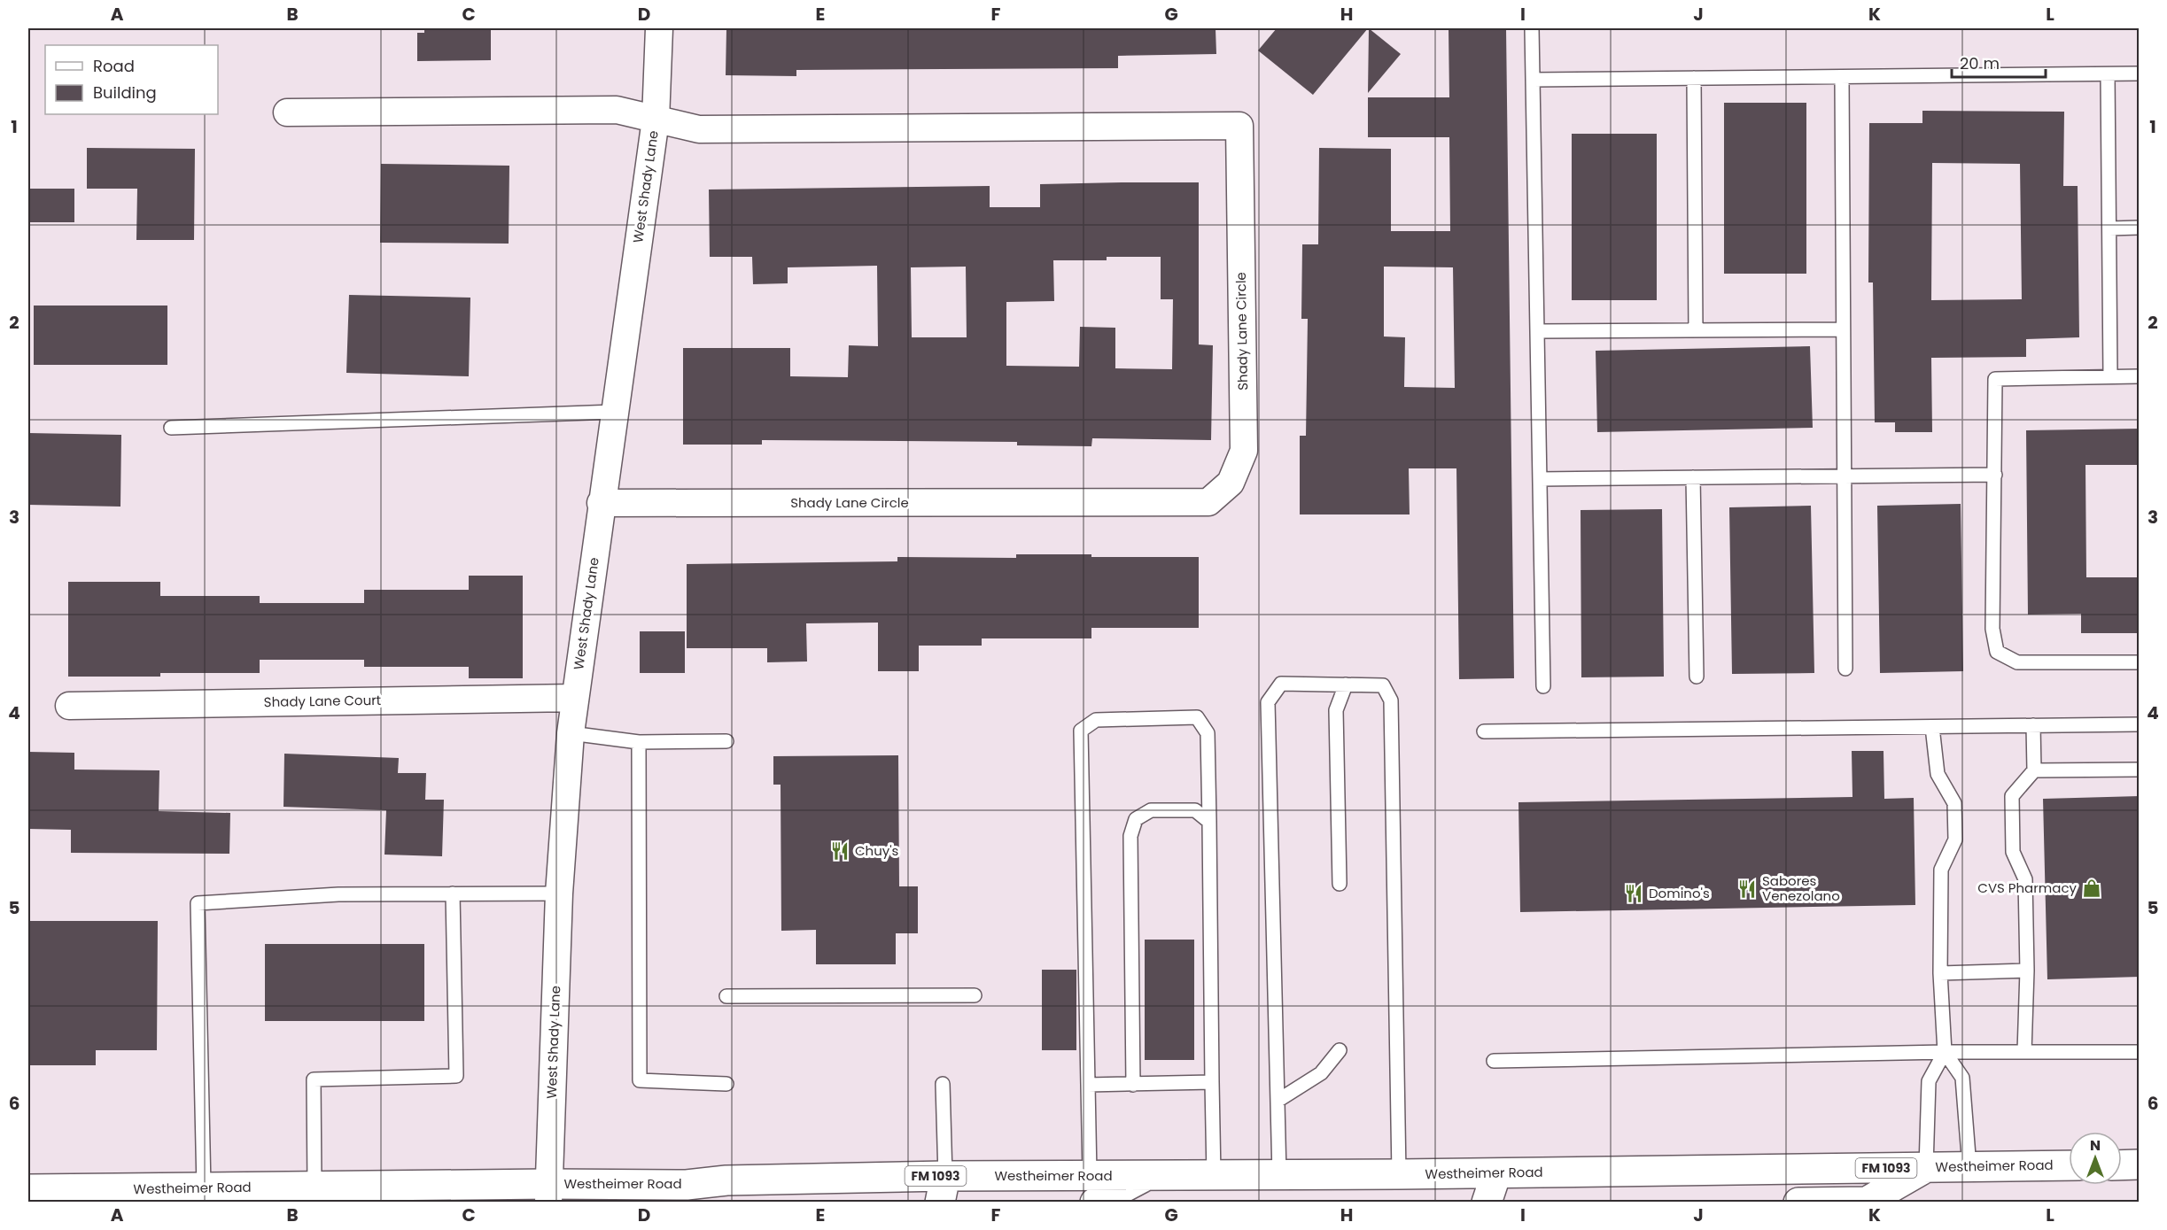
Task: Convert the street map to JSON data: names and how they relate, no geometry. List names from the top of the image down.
{
  "streets": {
    "main road": ["Westheimer Road", "FM 1093"],
    "street": ["West Shady Lane", "Shady Lane Circle", "Shady Lane Court"]
  },
  "crossings": [
    ["West Shady Lane", "Shady Lane Circle"],
    ["West Shady Lane", "Shady Lane Court"],
    ["West Shady Lane", "Westheimer Road"]
  ],
  "places": {
    "restaurant": ["Chuy's", "Sabores Venezolano", "Domino's"],
    "shop": ["CVS Pharmacy"]
  },
  "legend": ["Road", "Building"],
  "scale_bar": "20 m",
  "north": "top",
  "grid": {
    "columns": [
      "A",
      "B",
      "C",
      "D",
      "E",
      "F",
      "G",
      "H",
      "I",
      "J",
      "K",
      "L"
    ],
    "rows": [
      "1",
      "2",
      "3",
      "4",
      "5",
      "6"
    ]
  }
}
